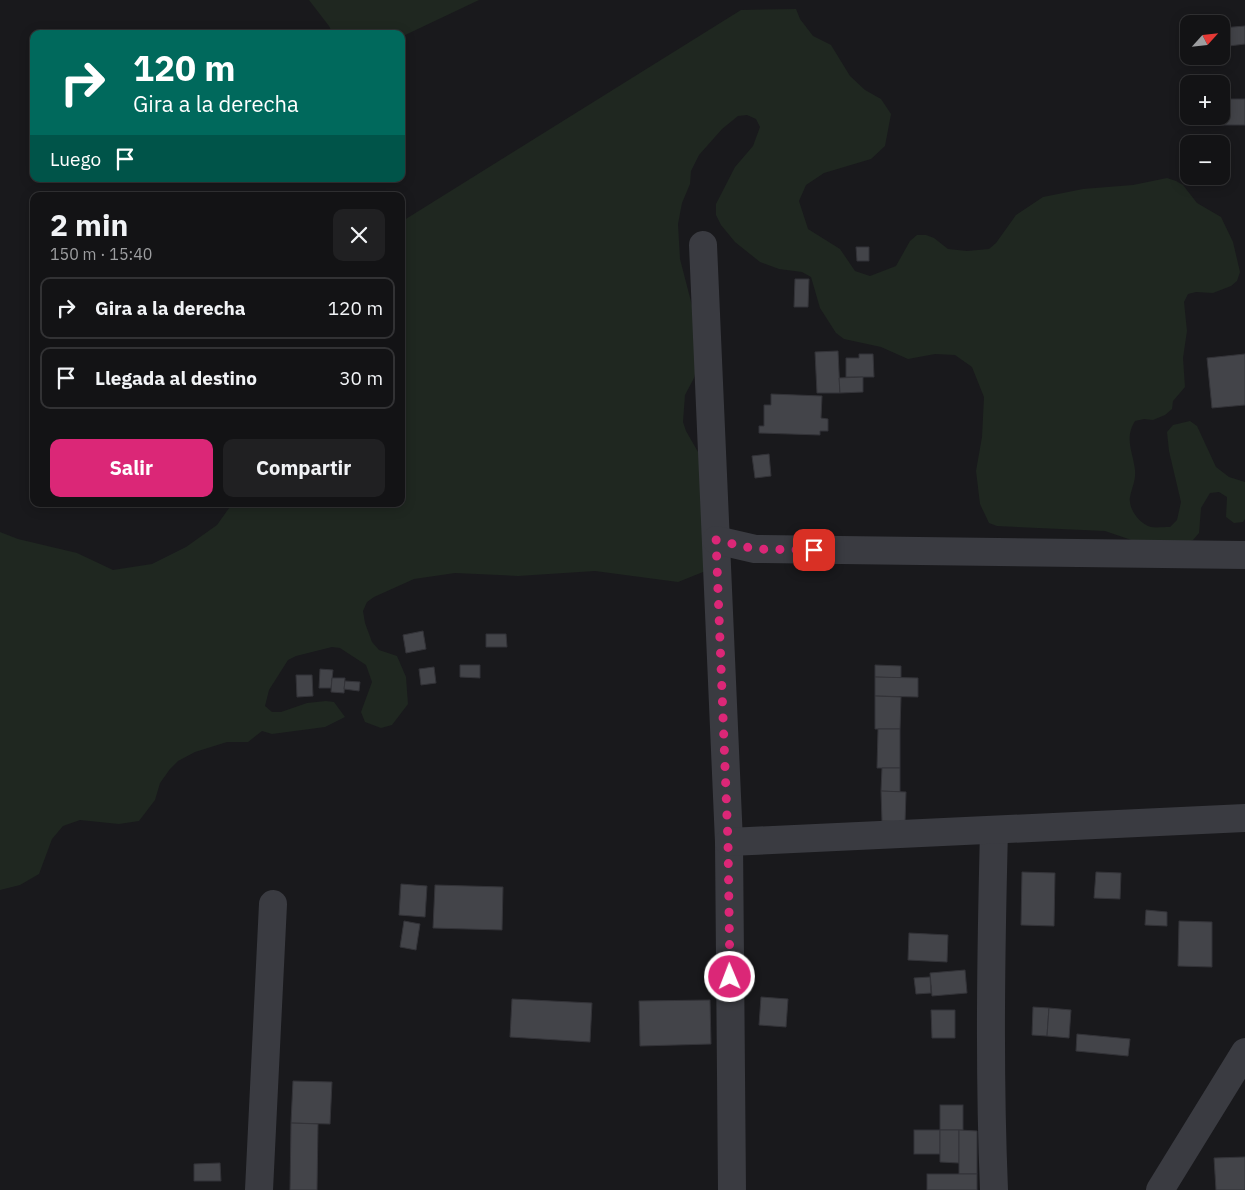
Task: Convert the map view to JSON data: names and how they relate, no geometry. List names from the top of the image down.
{
  "north": "top right",
  "page": {
    "map_buttons": ["+", "−"],
    "turn": ["120 m", "Gira a la derecha"],
    "then": "Luego",
    "heading": ["2 min", "150 m · 15:40"],
    "list": [
      {
        "name": "Gira a la derecha",
        "value": "120 m"
      },
      {
        "name": "Llegada al destino",
        "value": "30 m"
      }
    ],
    "buttons": ["Salir", "Compartir"]
  }
}
